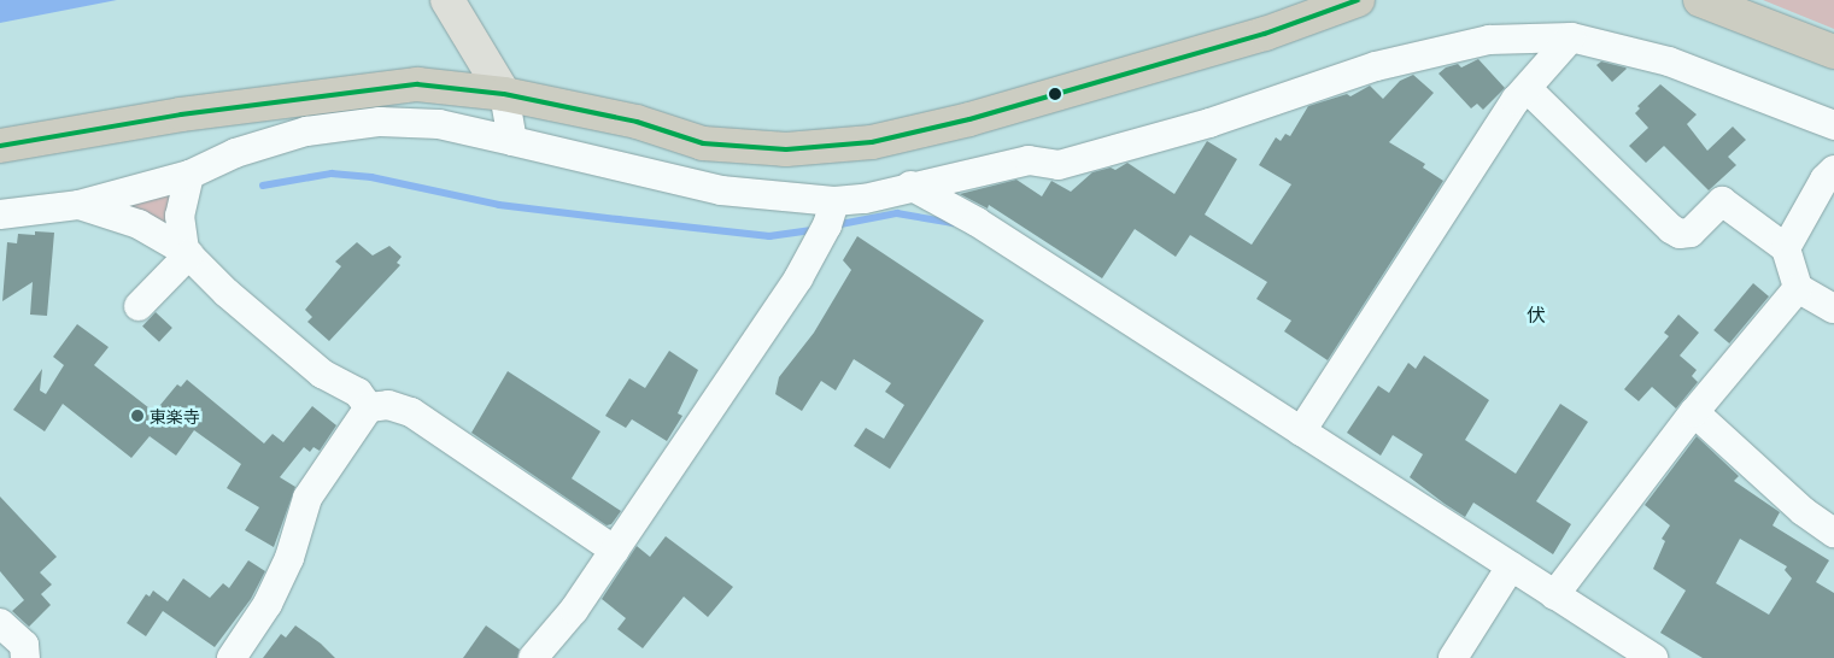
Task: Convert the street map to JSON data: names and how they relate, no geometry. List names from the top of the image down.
{
  "districts": ["伏"],
  "places": ["東楽寺"]
}
